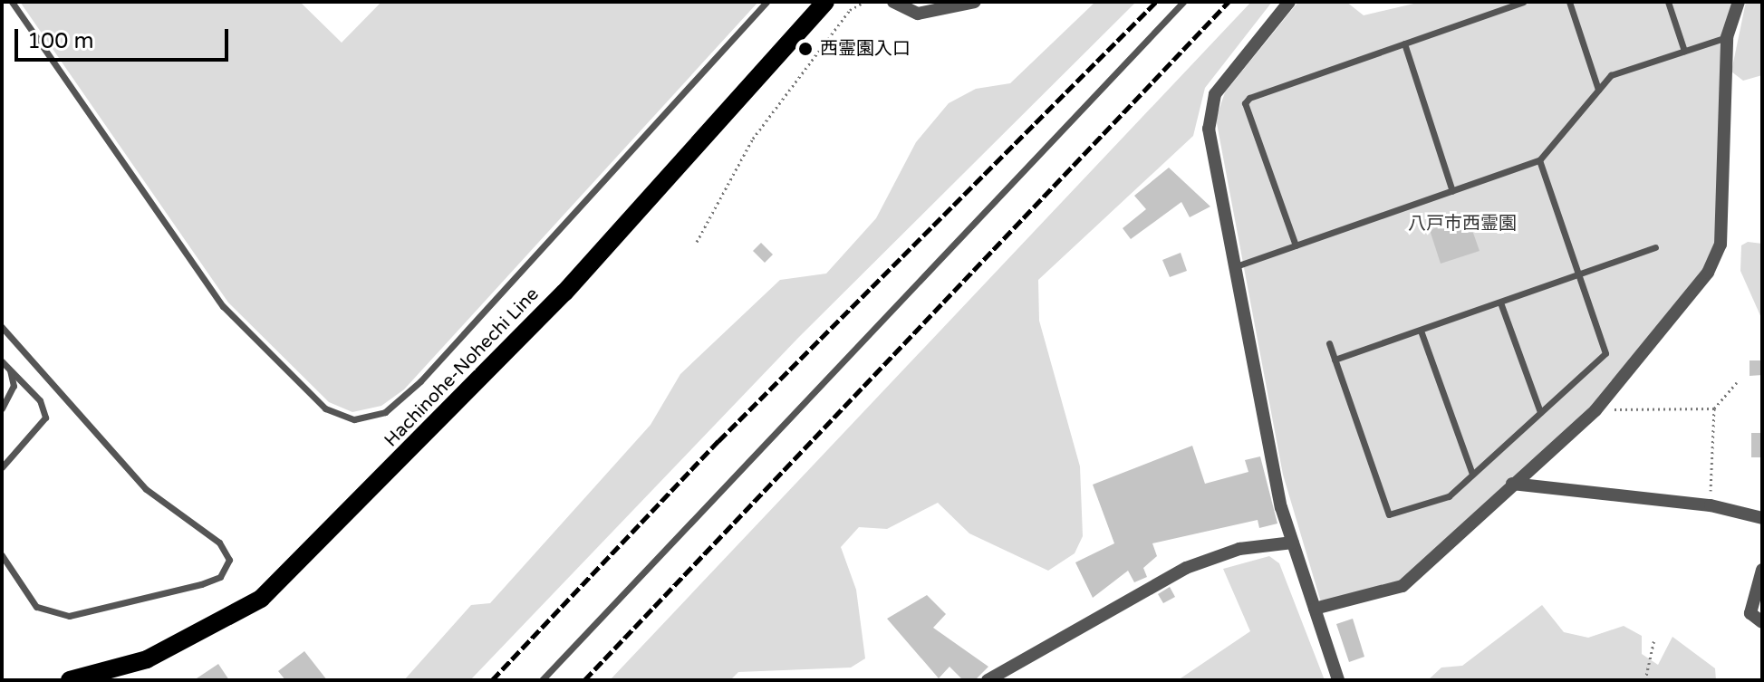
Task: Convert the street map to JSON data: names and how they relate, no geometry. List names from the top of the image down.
{
  "streets": {
    "main road": ["Hachinohe-Nohechi Line"]
  },
  "parks": ["八戸市西霊園"],
  "places": ["西霊園入口"],
  "scale_bar": "100 m"
}
